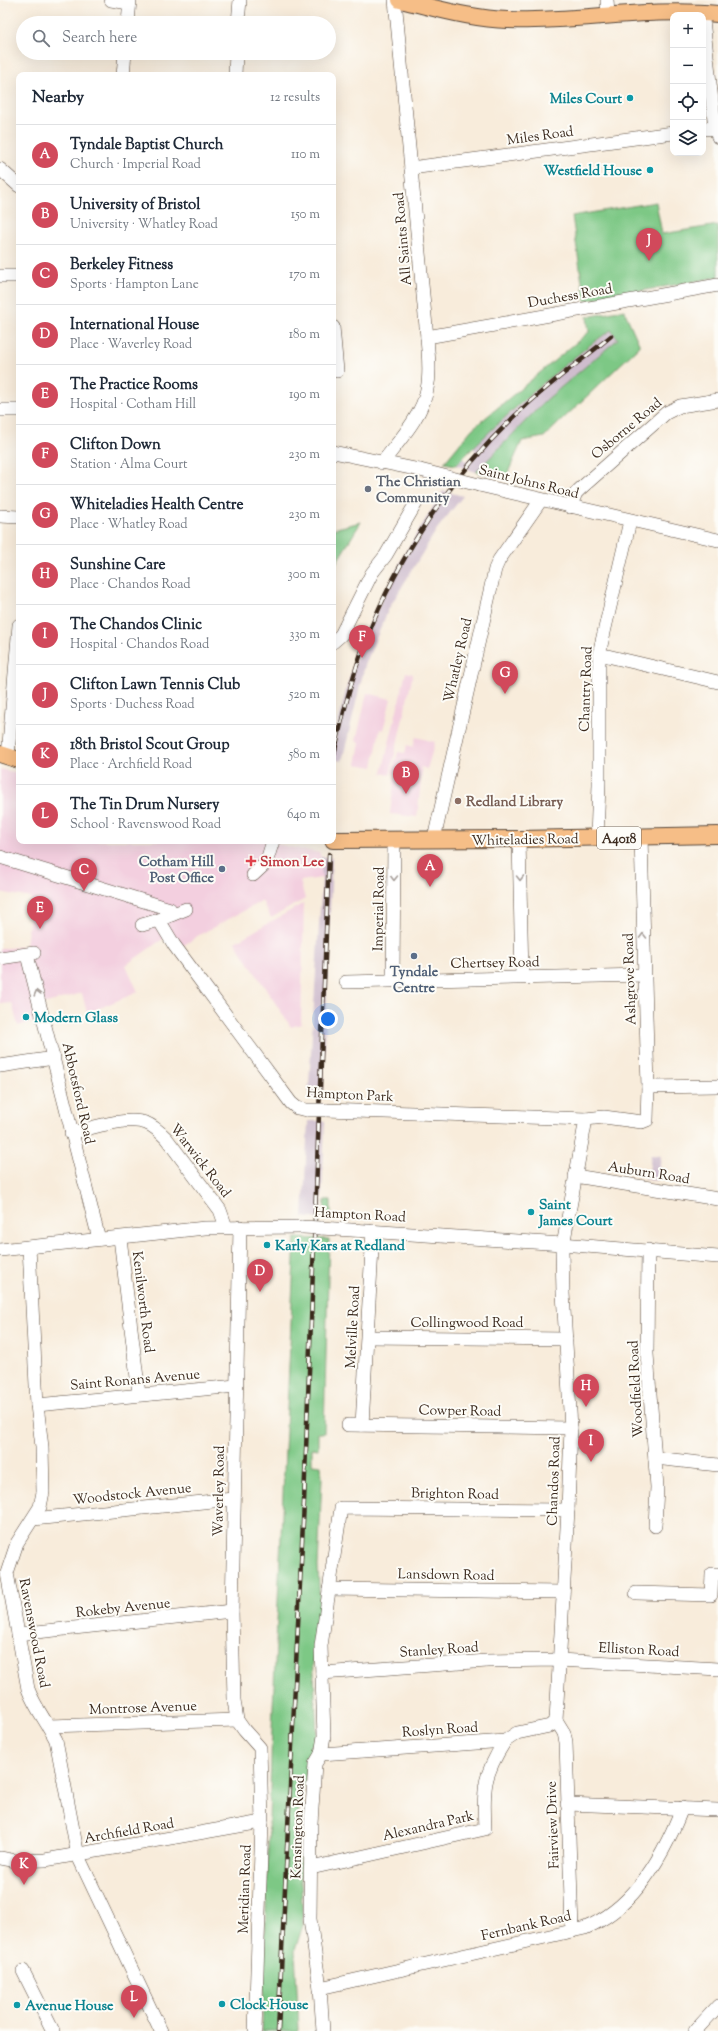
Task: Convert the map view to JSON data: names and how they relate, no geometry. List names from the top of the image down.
{
  "streets": {
    "main road": ["A4018", "Whiteladies Road"],
    "street": [
      "Miles Road",
      "All Saints Road",
      "Duchess Road",
      "Osborne Road",
      "Saint Johns Road",
      "Whatley Road",
      "Chantry Road",
      "Imperial Road",
      "Chertsey Road",
      "Ashgrove Road",
      "Abbotsford Road",
      "Hampton Park",
      "Warwick Road",
      "Auburn Road",
      "Hampton Road",
      "Kenilworth Road",
      "Collingwood Road",
      "Melville Road",
      "Saint Ronans Avenue",
      "Woodfield Road",
      "Cowper Road",
      "Chandos Road",
      "Waverley Road",
      "Woodstock Avenue",
      "Brighton Road",
      "Lansdown Road",
      "Rokeby Avenue",
      "Ravenswood Road",
      "Stanley Road",
      "Elliston Road",
      "Montrose Avenue",
      "Roslyn Road",
      "Alexandra Park",
      "Fairview Drive",
      "Kensington Road",
      "Archfield Road",
      "Meridian Road",
      "Fernbank Road"
    ]
  },
  "crossings": [
    ["Miles Road", "All Saints Road"],
    ["All Saints Road", "Duchess Road"],
    ["All Saints Road", "Saint Johns Road"],
    ["Osborne Road", "Saint Johns Road"],
    ["Saint Johns Road", "Whatley Road"],
    ["Saint Johns Road", "Chantry Road"],
    ["Whatley Road", "Whiteladies Road"],
    ["Chantry Road", "Whiteladies Road"],
    ["Whiteladies Road", "Imperial Road"],
    ["Whiteladies Road", "Ashgrove Road"],
    ["Imperial Road", "Chertsey Road"],
    ["Chertsey Road", "Ashgrove Road"],
    ["Ashgrove Road", "Hampton Park"],
    ["Abbotsford Road", "Warwick Road"],
    ["Abbotsford Road", "Hampton Road"],
    ["Warwick Road", "Hampton Road"],
    ["Hampton Road", "Kenilworth Road"],
    ["Hampton Road", "Melville Road"],
    ["Hampton Road", "Woodfield Road"],
    ["Hampton Road", "Chandos Road"],
    ["Hampton Road", "Waverley Road"],
    ["Hampton Road", "Ravenswood Road"],
    ["Kenilworth Road", "Saint Ronans Avenue"],
    ["Collingwood Road", "Melville Road"],
    ["Collingwood Road", "Chandos Road"],
    ["Melville Road", "Cowper Road"],
    ["Saint Ronans Avenue", "Waverley Road"],
    ["Saint Ronans Avenue", "Ravenswood Road"],
    ["Cowper Road", "Chandos Road"],
    ["Chandos Road", "Brighton Road"],
    ["Chandos Road", "Lansdown Road"],
    ["Chandos Road", "Stanley Road"],
    ["Chandos Road", "Elliston Road"],
    ["Chandos Road", "Roslyn Road"],
    ["Chandos Road", "Fairview Drive"],
    ["Waverley Road", "Woodstock Avenue"],
    ["Waverley Road", "Rokeby Avenue"],
    ["Waverley Road", "Montrose Avenue"],
    ["Waverley Road", "Meridian Road"],
    ["Woodstock Avenue", "Ravenswood Road"],
    ["Brighton Road", "Kensington Road"],
    ["Lansdown Road", "Kensington Road"],
    ["Rokeby Avenue", "Ravenswood Road"],
    ["Ravenswood Road", "Montrose Avenue"],
    ["Ravenswood Road", "Archfield Road"],
    ["Stanley Road", "Elliston Road"],
    ["Stanley Road", "Kensington Road"],
    ["Roslyn Road", "Alexandra Park"],
    ["Roslyn Road", "Fairview Drive"],
    ["Roslyn Road", "Kensington Road"],
    ["Alexandra Park", "Kensington Road"],
    ["Fairview Drive", "Fernbank Road"],
    ["Kensington Road", "Fernbank Road"],
    ["Archfield Road", "Meridian Road"]
  ],
  "one_way": ["Imperial Road", "Ashgrove Road", "Abbotsford Road"],
  "places": {
    "other": [
      "Miles Court",
      "Westfield House",
      "The Christian Community",
      "Redland Library",
      "Cotham Hill Post Office",
      "Tyndale Centre",
      "Modern Glass",
      "Saint James Court",
      "Karly Kars at Redland",
      "Clock House",
      "Avenue House"
    ],
    "health": ["Simon Lee"]
  },
  "page": {
    "map_buttons": ["+", "−"],
    "search": "Search here",
    "heading": ["Nearby", "12 results"],
    "list": [
      {
        "mark": "A",
        "name": "Tyndale Baptist Church",
        "note": "Church · Imperial Road",
        "value": "110 m"
      },
      {
        "mark": "B",
        "name": "University of Bristol",
        "note": "University · Whatley Road",
        "value": "150 m"
      },
      {
        "mark": "C",
        "name": "Berkeley Fitness",
        "note": "Sports · Hampton Lane",
        "value": "170 m"
      },
      {
        "mark": "D",
        "name": "International House",
        "note": "Place · Waverley Road",
        "value": "180 m"
      },
      {
        "mark": "E",
        "name": "The Practice Rooms",
        "note": "Hospital · Cotham Hill",
        "value": "190 m"
      },
      {
        "mark": "F",
        "name": "Clifton Down",
        "note": "Station · Alma Court",
        "value": "230 m"
      },
      {
        "mark": "G",
        "name": "Whiteladies Health Centre",
        "note": "Place · Whatley Road",
        "value": "230 m"
      },
      {
        "mark": "H",
        "name": "Sunshine Care",
        "note": "Place · Chandos Road",
        "value": "300 m"
      },
      {
        "mark": "I",
        "name": "The Chandos Clinic",
        "note": "Hospital · Chandos Road",
        "value": "330 m"
      },
      {
        "mark": "J",
        "name": "Clifton Lawn Tennis Club",
        "note": "Sports · Duchess Road",
        "value": "520 m"
      },
      {
        "mark": "K",
        "name": "18th Bristol Scout Group",
        "note": "Place · Archfield Road",
        "value": "580 m"
      },
      {
        "mark": "L",
        "name": "The Tin Drum Nursery",
        "note": "School · Ravenswood Road",
        "value": "640 m"
      }
    ],
    "pins": [
      "J",
      "F",
      "G",
      "B",
      "A",
      "C",
      "E",
      "D",
      "H",
      "I",
      "K",
      "L"
    ]
  }
}
